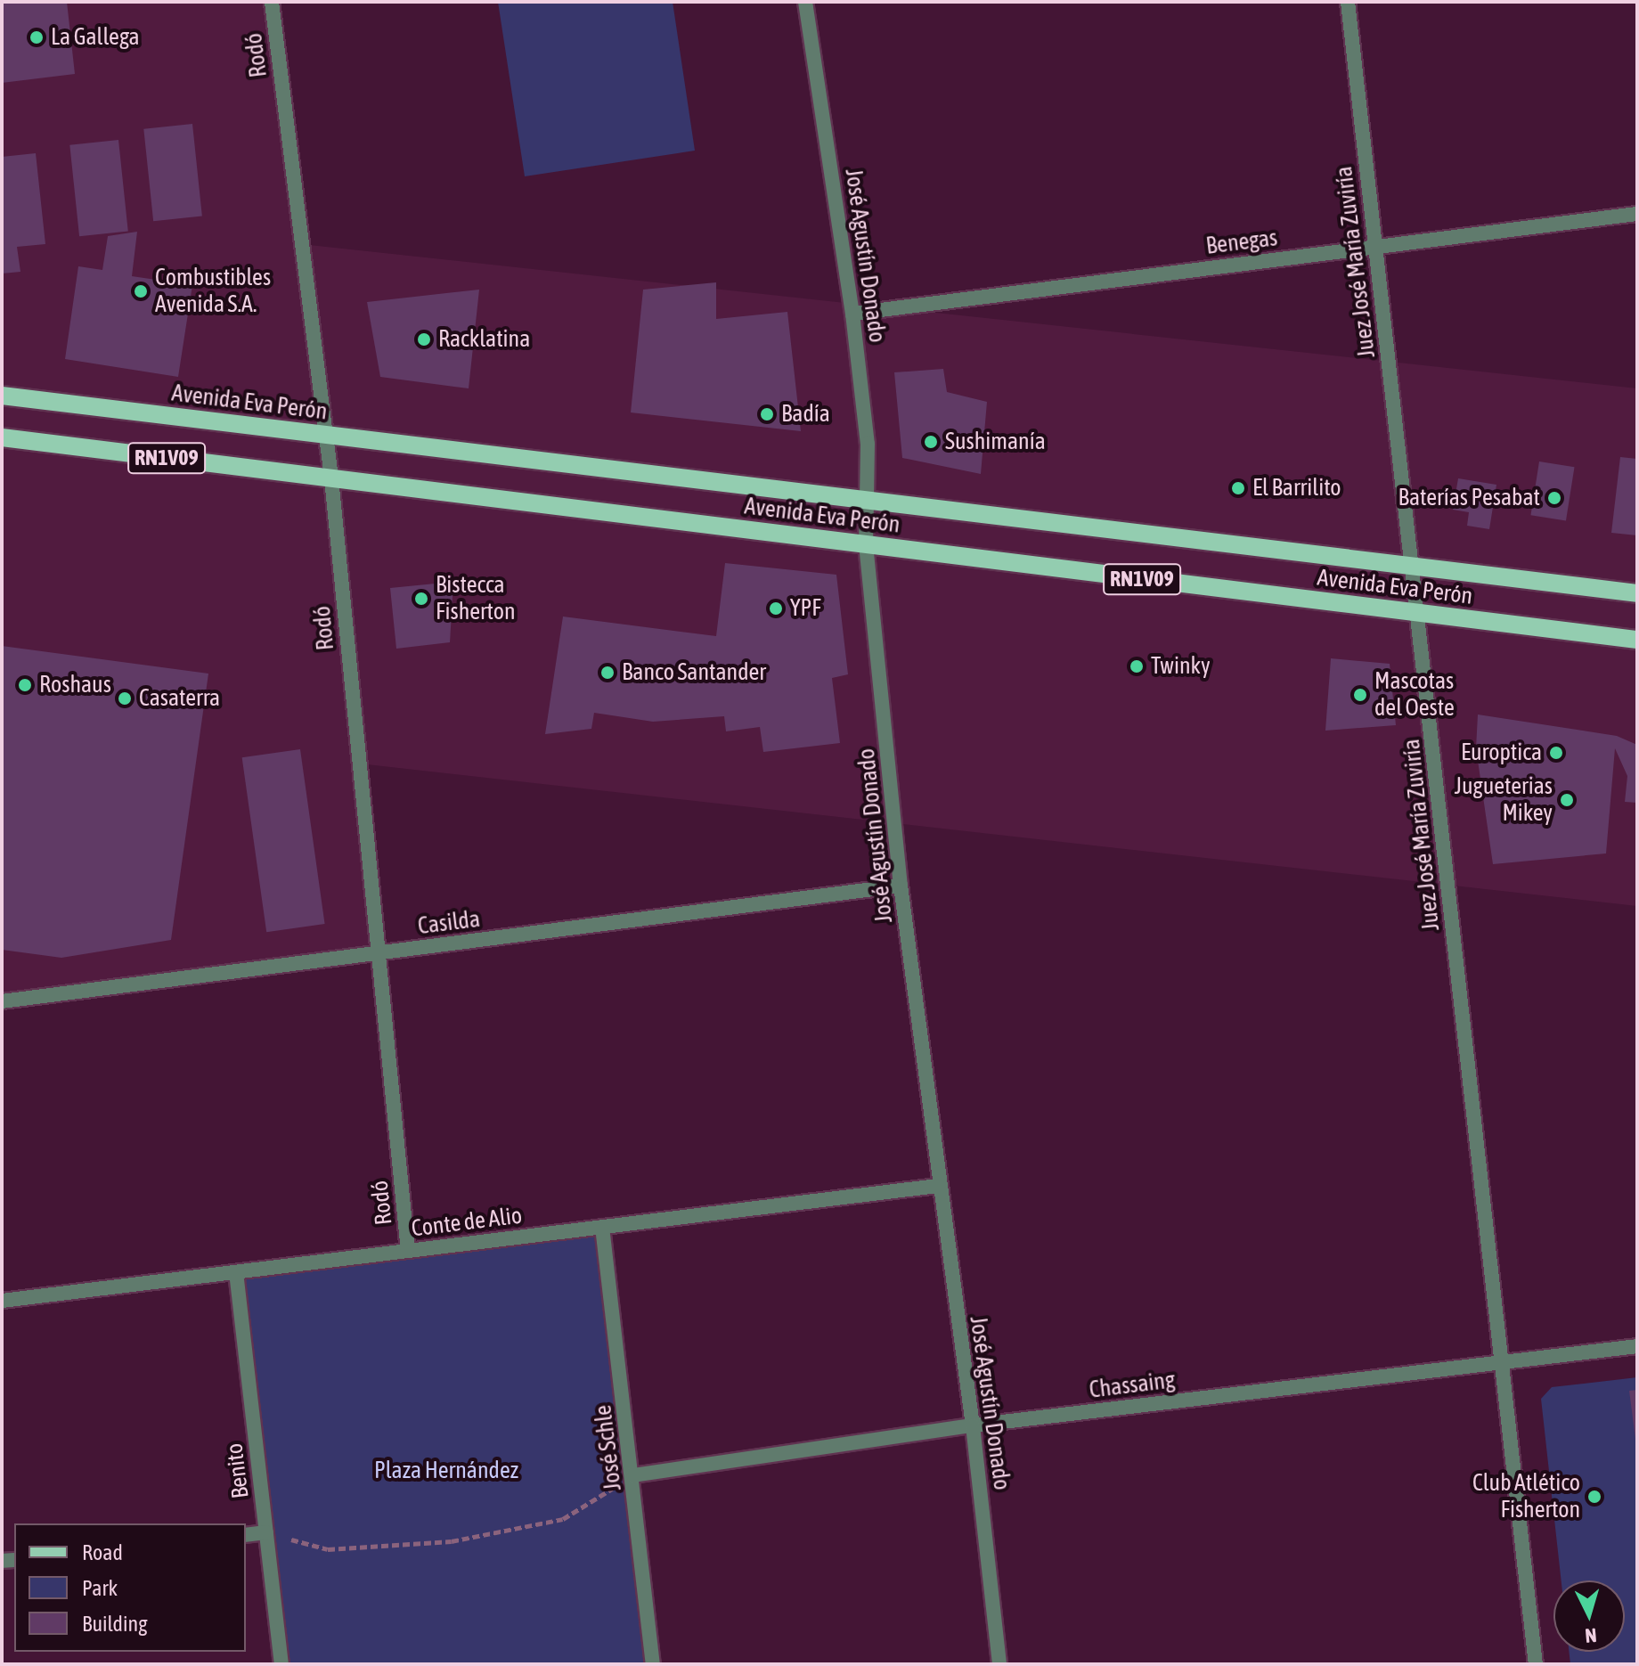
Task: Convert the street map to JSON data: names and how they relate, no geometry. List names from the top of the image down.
{
  "streets": {
    "main road": ["Avenida Eva Perón", "RN1V09"],
    "street": [
      "Rodó",
      "Benegas",
      "José Agustín Donado",
      "Juez José María Zuviría",
      "Casilda",
      "Conte de Alio",
      "Chassaing",
      "José Schle",
      "Benito"
    ]
  },
  "crossings": [
    ["Rodó", "Avenida Eva Perón"],
    ["Rodó", "Casilda"],
    ["Rodó", "Conte de Alio"],
    ["Benegas", "José Agustín Donado"],
    ["Benegas", "Juez José María Zuviría"],
    ["José Agustín Donado", "Avenida Eva Perón"],
    ["José Agustín Donado", "Casilda"],
    ["José Agustín Donado", "Conte de Alio"],
    ["José Agustín Donado", "Chassaing"],
    ["Juez José María Zuviría", "Avenida Eva Perón"],
    ["Juez José María Zuviría", "Chassaing"],
    ["Conte de Alio", "José Schle"],
    ["Conte de Alio", "Benito"],
    ["Chassaing", "José Schle"]
  ],
  "parks": ["Plaza Hernández"],
  "places": [
    "La Gallega",
    "Combustibles Avenida S.A.",
    "Racklatina",
    "Badía",
    "Sushimanía",
    "El Barrilito",
    "Baterías Pesabat",
    "Bistecca Fisherton",
    "YPF",
    "Twinky",
    "Banco Santander",
    "Roshaus",
    "Mascotas del Oeste",
    "Casaterra",
    "Europtica",
    "Jugueterias Mikey",
    "Club Atlético Fisherton"
  ],
  "legend": ["Road", "Park", "Building"],
  "north": "bottom"
}
